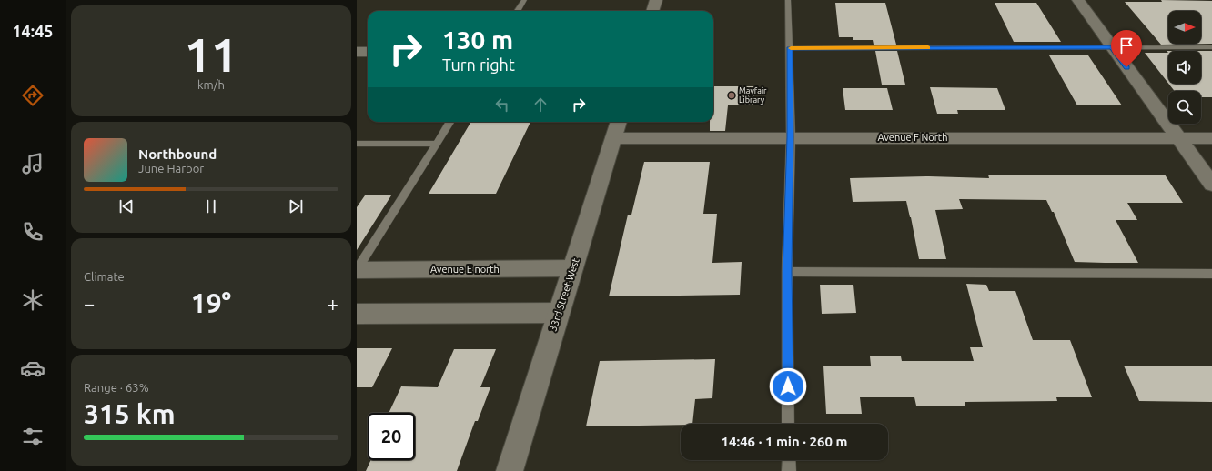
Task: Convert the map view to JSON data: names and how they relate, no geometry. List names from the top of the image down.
{
  "streets": {
    "street": ["Avenue F North", "Avenue E north", "33rd Street West"]
  },
  "crossings": [
    ["Avenue F North", "33rd Street West"],
    ["Avenue E north", "33rd Street West"]
  ],
  "places": ["Mayfair Library"],
  "north": "right",
  "page": {
    "tabs": "14:45",
    "tile": [
      ["11", "km/h"],
      "Climate",
      ["Range · 63%", "315 km"]
    ],
    "turn": ["130 m", "Turn right"],
    "song": ["Northbound", "June Harbor"],
    "heat": ["−", "19°", "+"],
    "limit": "20",
    "trip": "14:46 · 1 min · 260 m"
  }
}
